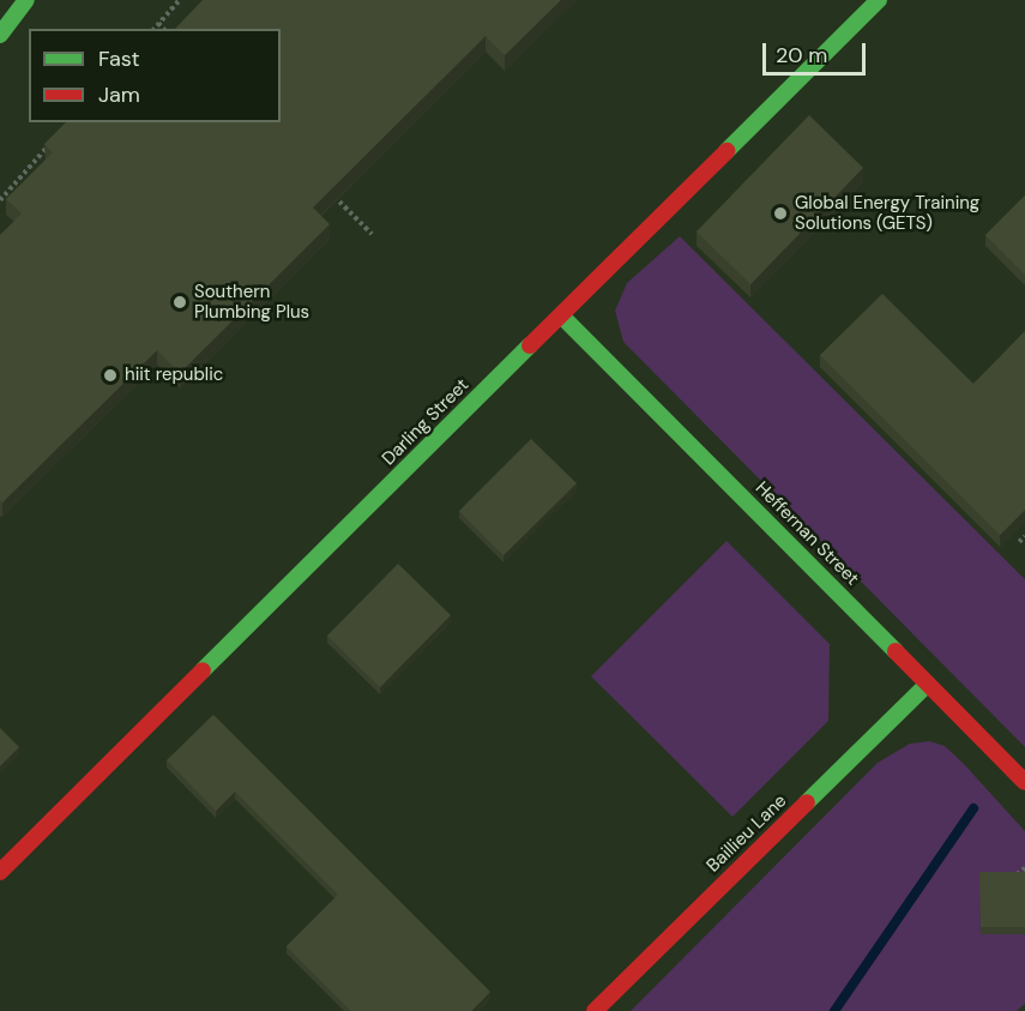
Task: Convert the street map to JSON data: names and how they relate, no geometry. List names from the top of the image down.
{
  "streets": {
    "street": ["Darling Street", "Heffernan Street", "Baillieu Lane"]
  },
  "crossings": [
    ["Darling Street", "Heffernan Street"],
    ["Heffernan Street", "Baillieu Lane"]
  ],
  "places": ["Global Energy Training Solutions (GETS)", "Southern Plumbing Plus", "hiit republic"],
  "legend": ["Fast", "Jam"],
  "scale_bar": "20 m"
}
